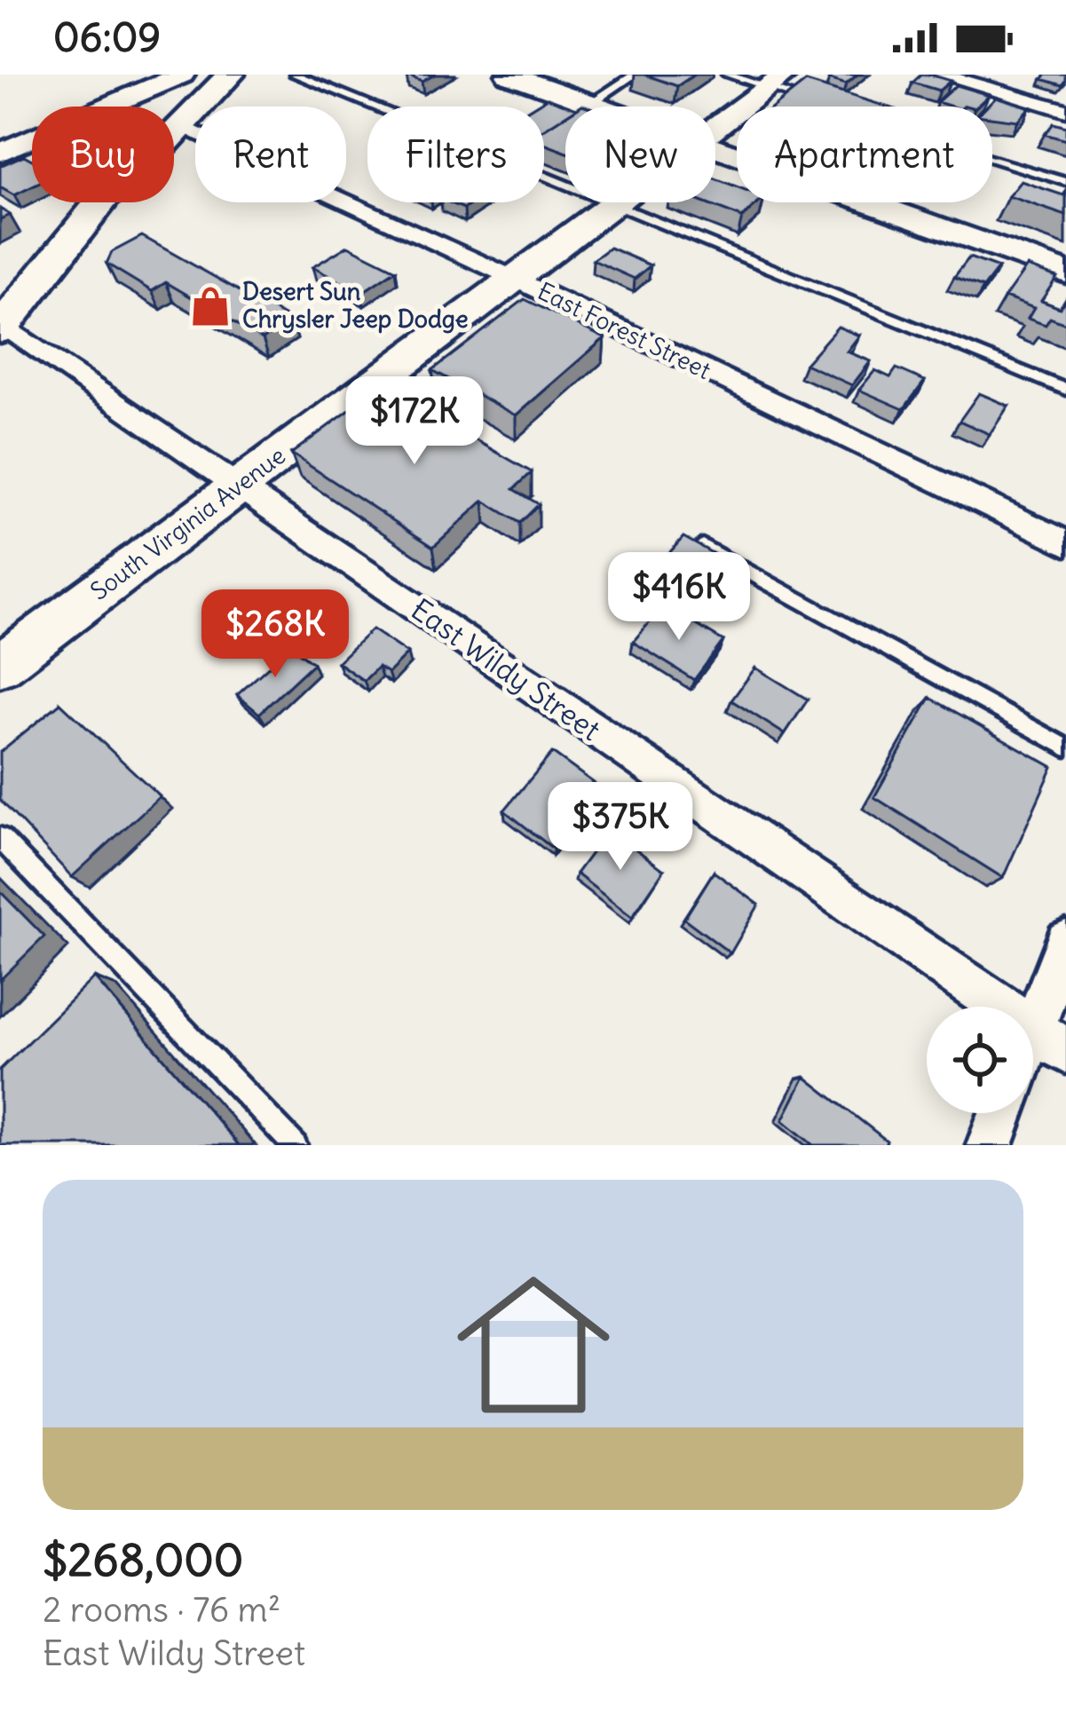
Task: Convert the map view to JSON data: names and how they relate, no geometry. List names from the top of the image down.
{
  "streets": {
    "main road": ["South Virginia Avenue"],
    "street": ["East Forest Street", "East Wildy Street"]
  },
  "crossings": [
    ["East Forest Street", "South Virginia Avenue"],
    ["South Virginia Avenue", "East Wildy Street"]
  ],
  "places": {
    "shop": ["Desert Sun Chrysler Jeep Dodge"]
  },
  "page": {
    "status": "06:09",
    "chip": [
      "Buy",
      "Rent",
      "Filters",
      "New",
      "Apartment"
    ],
    "price": [
      "$172K",
      "$416K",
      "$268K",
      "$375K"
    ],
    "list": [
      {
        "name": "$268,000",
        "note": "2 rooms · 76 m² · East Wildy Street"
      }
    ]
  }
}
